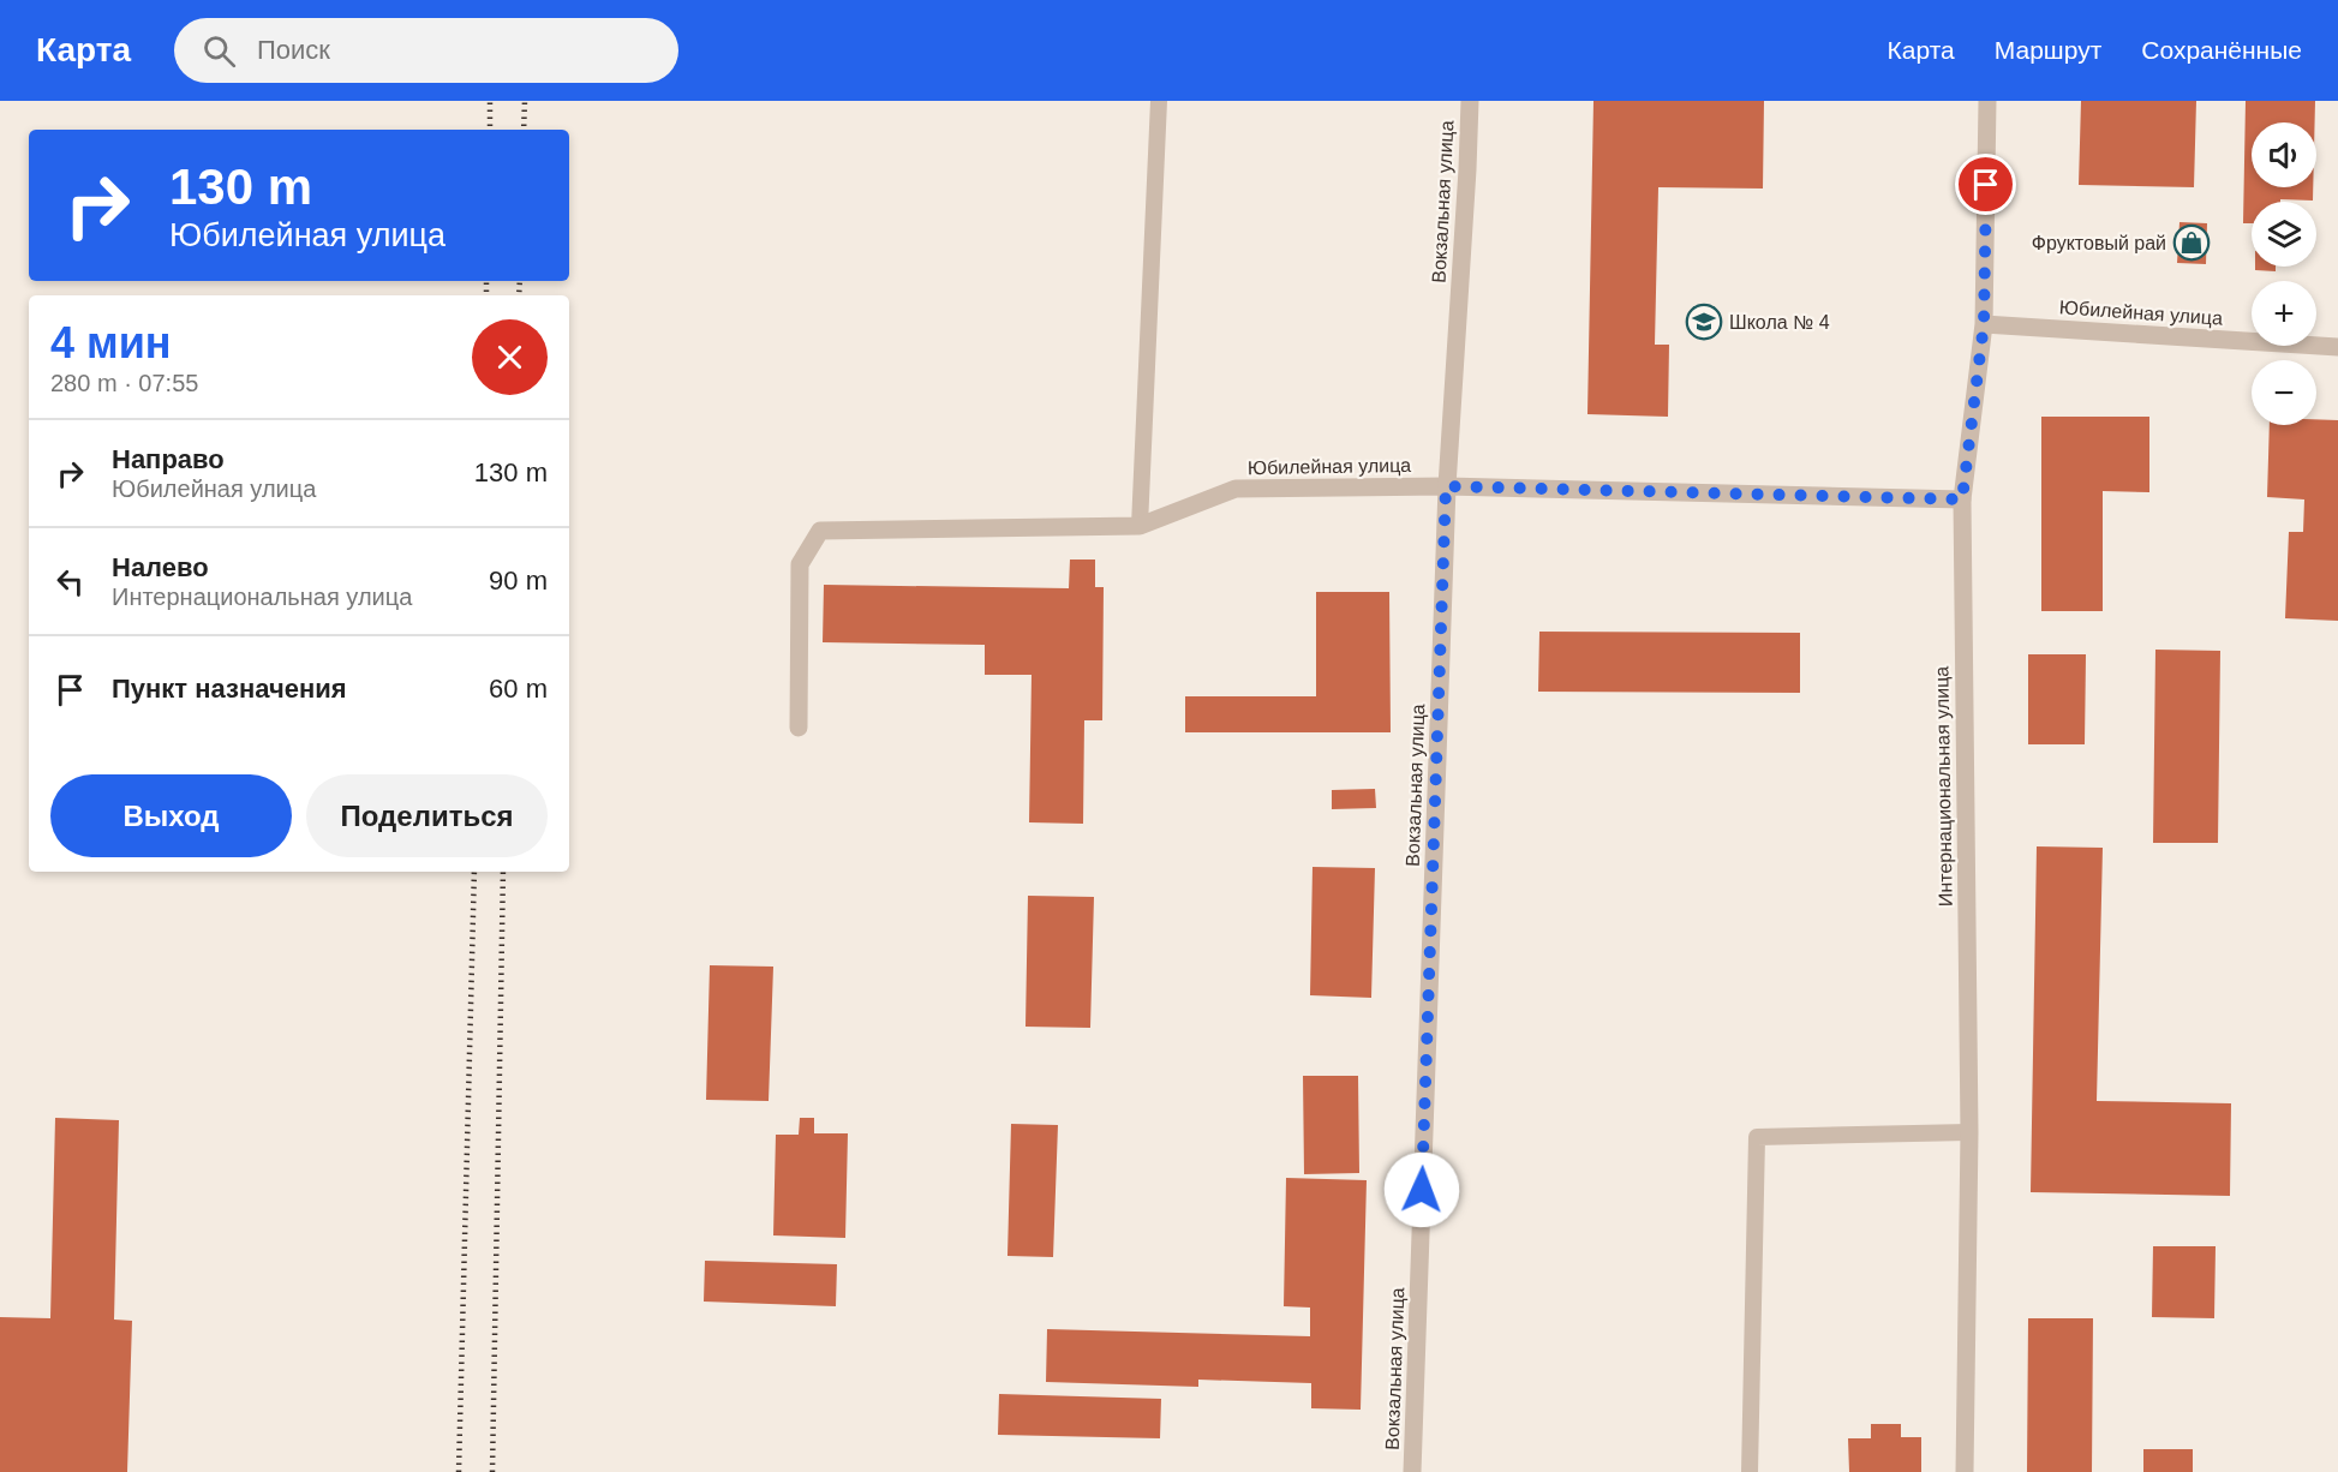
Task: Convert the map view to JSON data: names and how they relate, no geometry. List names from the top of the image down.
{
  "streets": {
    "street": ["Вокзальная улица", "Юбилейная улица", "Интернациональная улица"]
  },
  "crossings": [
    ["Вокзальная улица", "Юбилейная улица"],
    ["Юбилейная улица", "Интернациональная улица"]
  ],
  "places": {
    "shop": ["Фруктовый рай"],
    "school or university": ["Школа № 4"]
  },
  "page": {
    "header": "Карта",
    "search": "Поиск",
    "nav": ["Карта", "Маршрут", "Сохранённые"],
    "map_buttons": ["+", "−"],
    "turn": ["130 m", "Юбилейная улица"],
    "heading": ["4 мин", "280 m · 07:55"],
    "list": [
      {
        "name": "Направо",
        "note": "Юбилейная улица",
        "value": "130 m"
      },
      {
        "name": "Налево",
        "note": "Интернациональная улица",
        "value": "90 m"
      },
      {
        "name": "Пункт назначения",
        "value": "60 m"
      }
    ],
    "buttons": ["Выход", "Поделиться"]
  }
}
